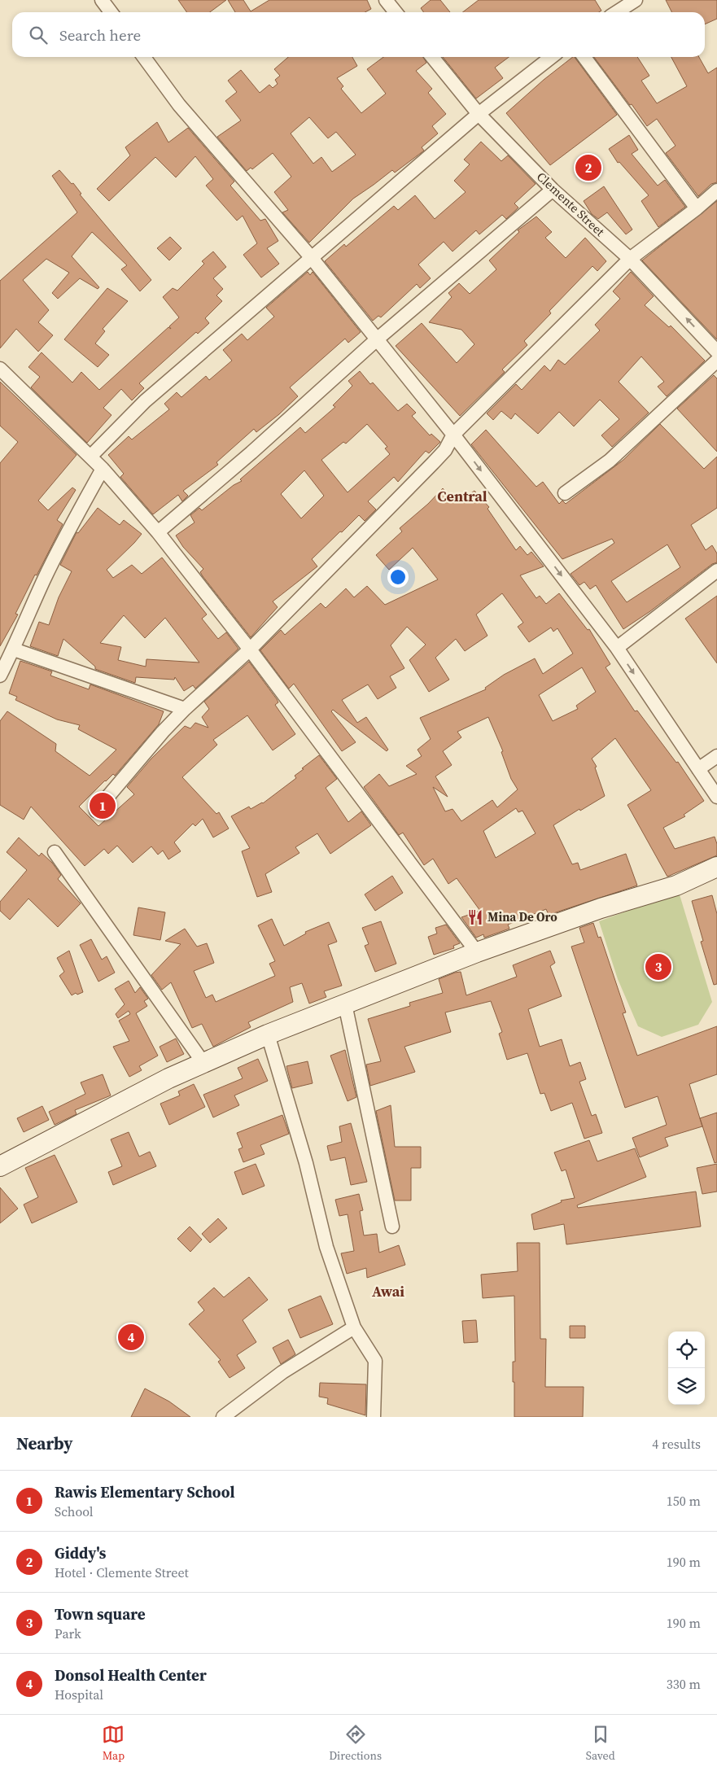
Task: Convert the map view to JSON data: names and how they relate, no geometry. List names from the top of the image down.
{
  "streets": {
    "street": ["Clemente Street"]
  },
  "districts": ["Central", "Awai"],
  "places": {
    "restaurant": ["Mina De Oro"]
  },
  "page": {
    "search": "Search here",
    "pins": [
      "2",
      "1",
      "3",
      "4"
    ],
    "heading": ["Nearby", "4 results"],
    "list": [
      {
        "mark": "1",
        "name": "Rawis Elementary School",
        "note": "School",
        "value": "150 m"
      },
      {
        "mark": "2",
        "name": "Giddy's",
        "note": "Hotel · Clemente Street",
        "value": "190 m"
      },
      {
        "mark": "3",
        "name": "Town square",
        "note": "Park",
        "value": "190 m"
      },
      {
        "mark": "4",
        "name": "Donsol Health Center",
        "note": "Hospital",
        "value": "330 m"
      }
    ],
    "nav": ["Map", "Directions", "Saved"]
  }
}
